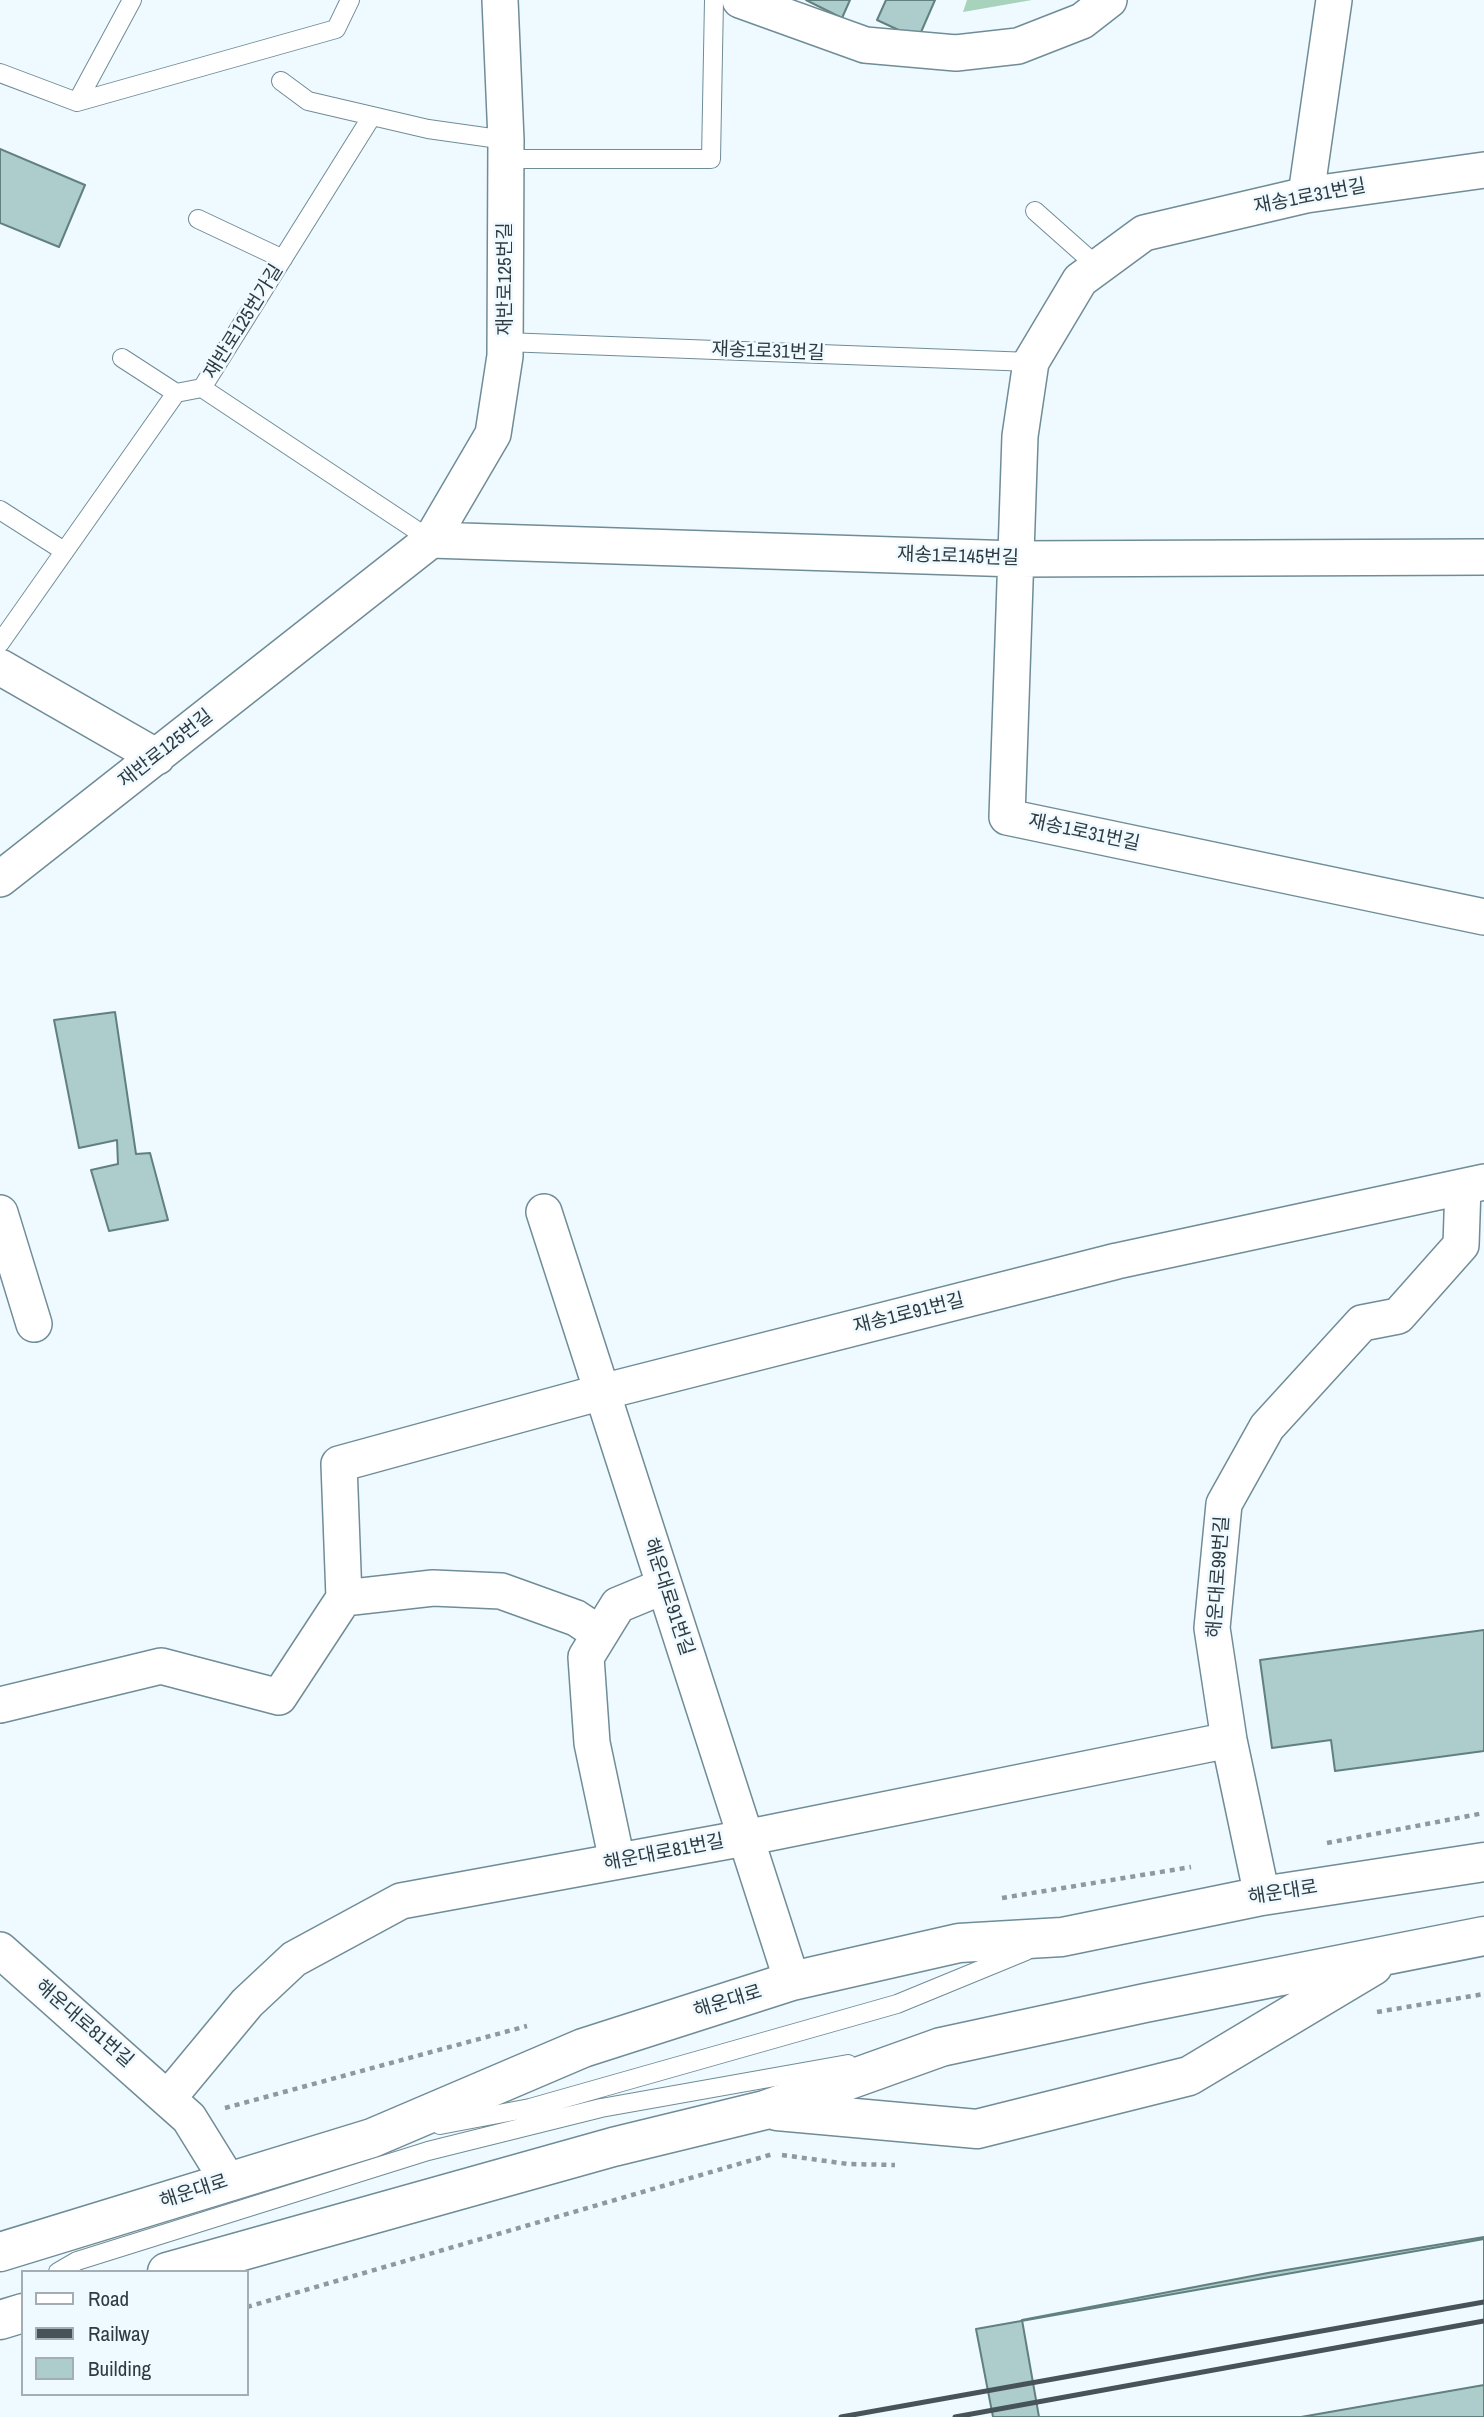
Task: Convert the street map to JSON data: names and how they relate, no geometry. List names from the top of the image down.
{
  "streets": {
    "main road": ["해운대로"],
    "street": [
      "재송1로31번길",
      "재반로125번길",
      "재송1로145번길",
      "재송1로91번길",
      "해운대로99번길",
      "해운대로91번길",
      "해운대로81번길"
    ],
    "lane": ["재반로125번가길"]
  },
  "crossings": [
    ["재송1로31번길", "재반로125번길"],
    ["재송1로31번길", "재송1로145번길"],
    ["재반로125번길", "재송1로145번길"],
    ["재송1로91번길", "해운대로99번길"],
    ["재송1로91번길", "해운대로91번길"],
    ["해운대로99번길", "해운대로81번길"],
    ["해운대로99번길", "해운대로"],
    ["해운대로91번길", "해운대로81번길"],
    ["해운대로91번길", "해운대로"],
    ["해운대로81번길", "해운대로"]
  ],
  "legend": ["Road", "Railway", "Building"]
}
